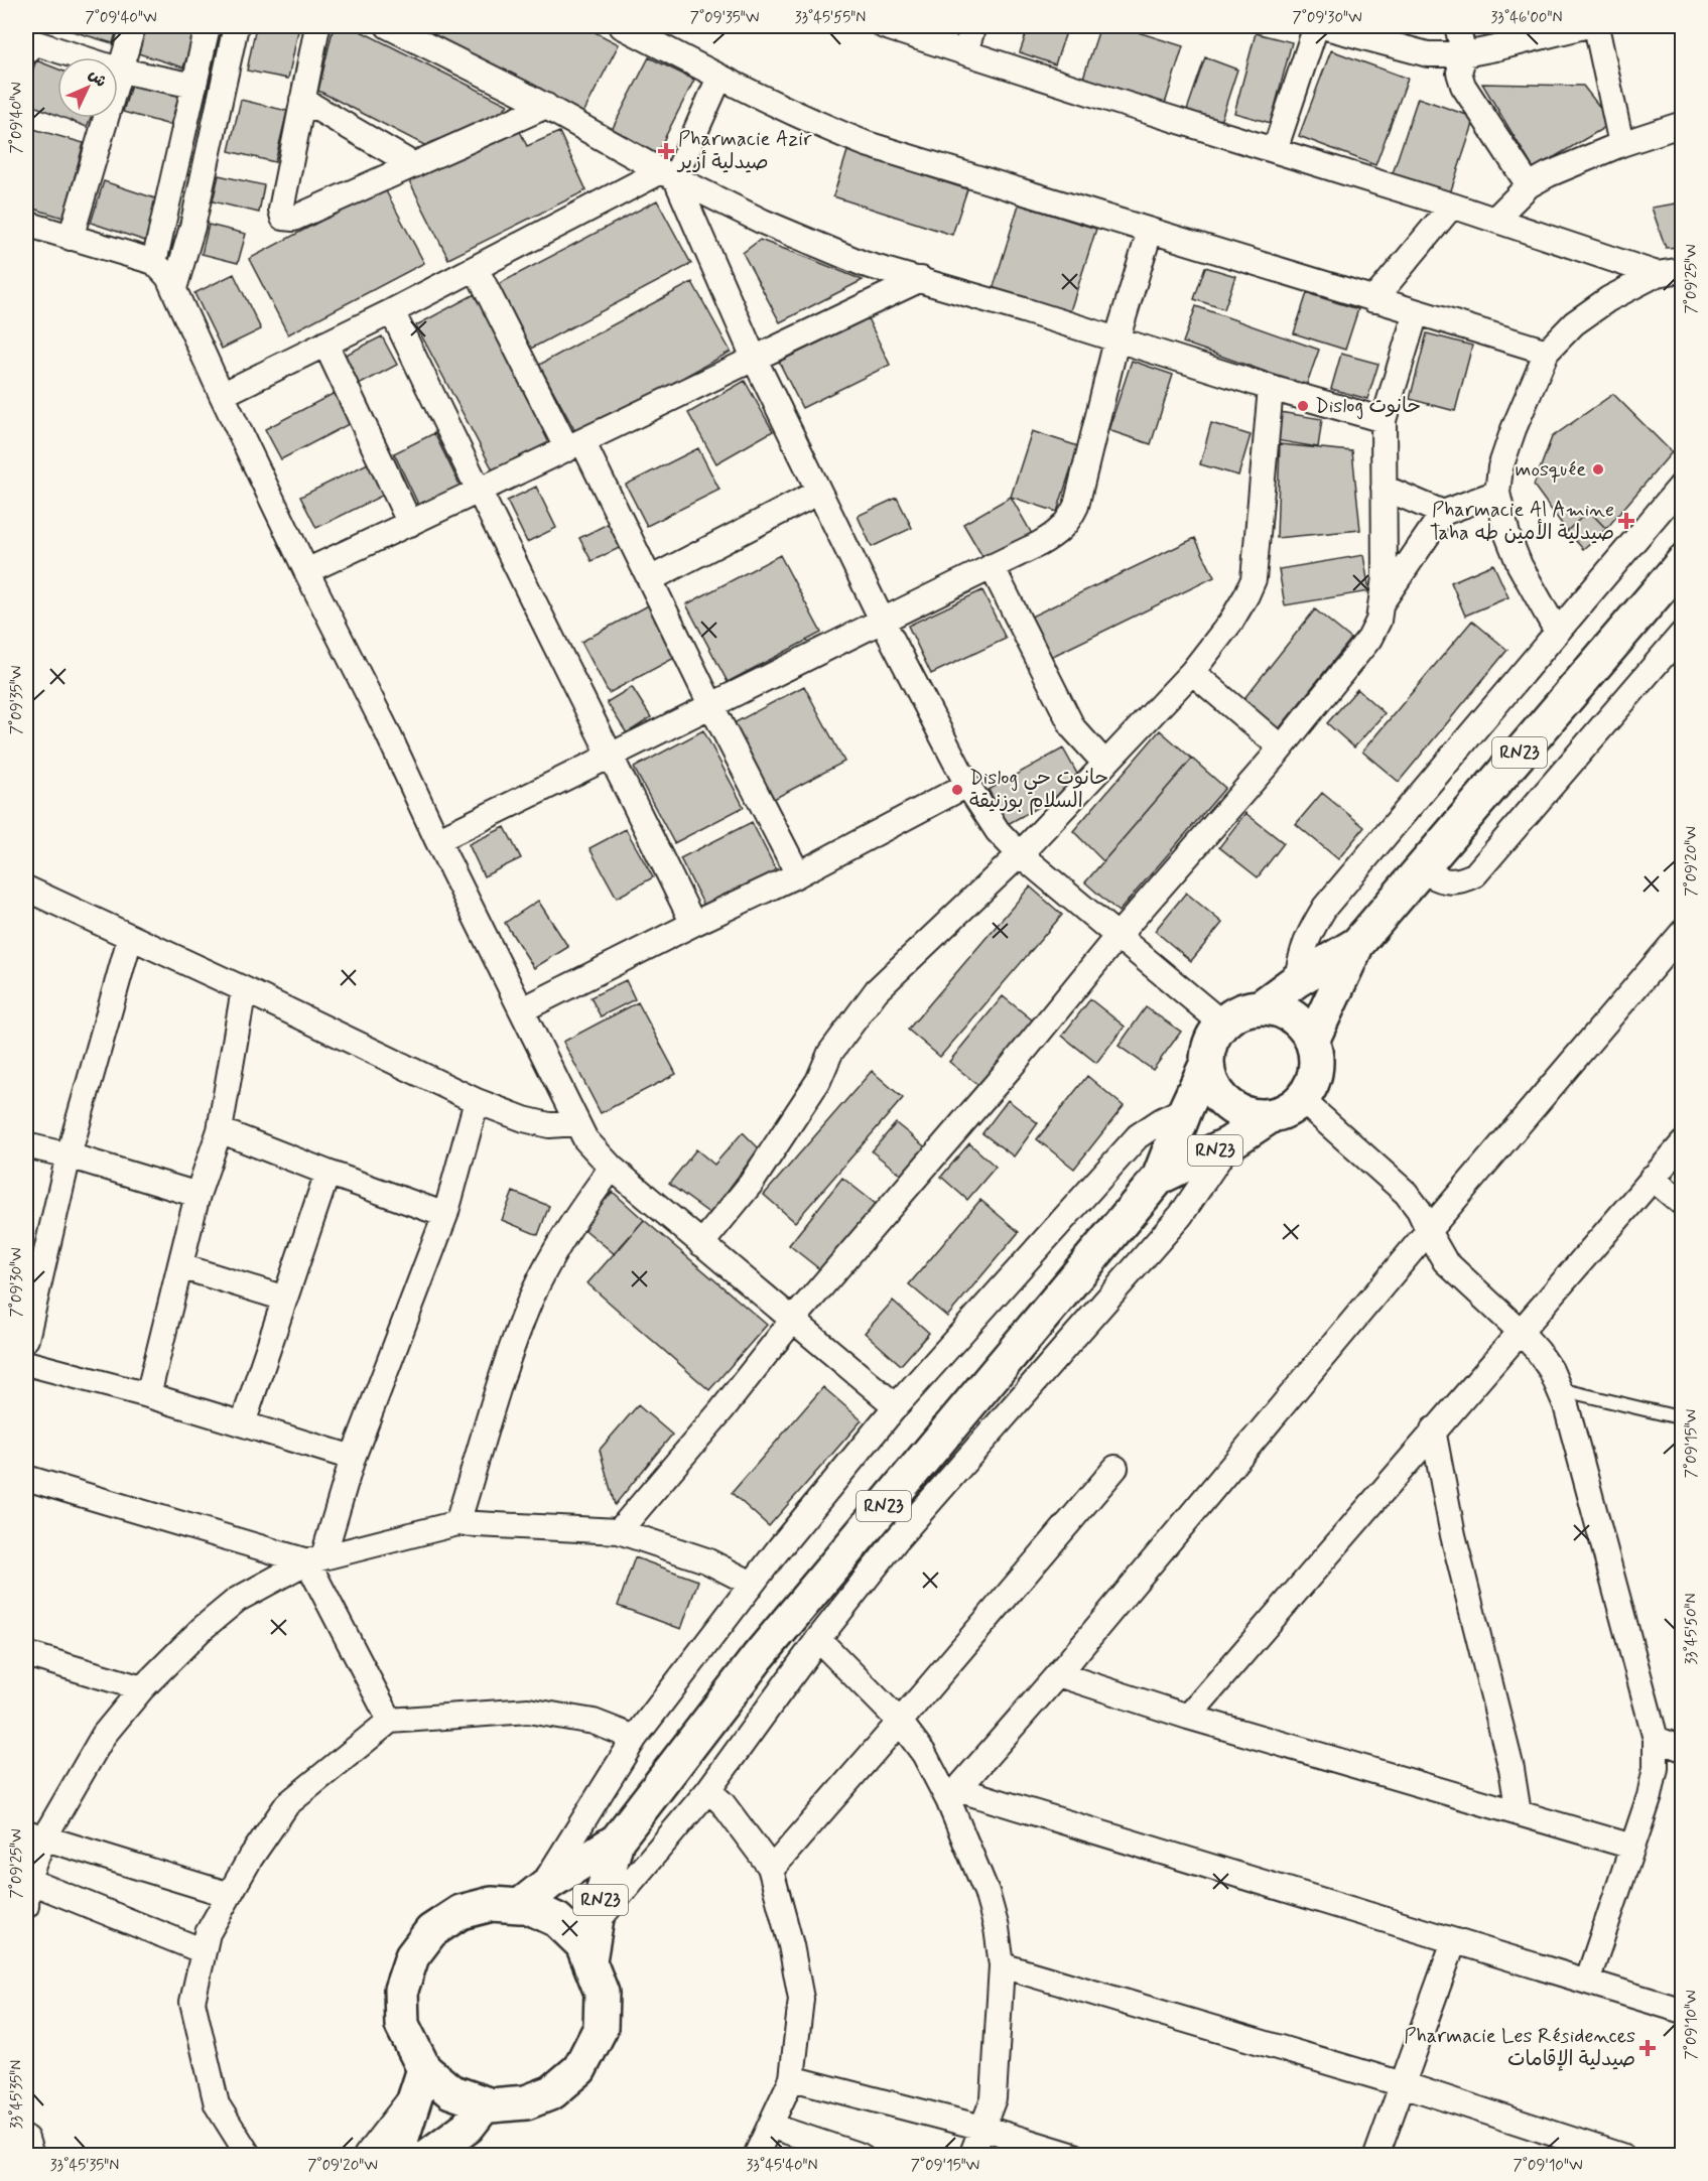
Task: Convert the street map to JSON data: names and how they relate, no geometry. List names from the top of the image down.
{
  "streets": {
    "main road": ["RN23"]
  },
  "places": {
    "health": ["Pharmacie Azir صيدلية أزير", "Pharmacie Al Amine Taha صيدلية الأمين طه", "Pharmacie Les Résidences صيدلية الإقامات"],
    "other": ["Dislog حانوت", "mosquée", "Dislog حانوت حي السلام بوزنيقة"]
  },
  "north": "top right",
  "coordinates": [
    "7°09'40\"W",
    "7°09'35\"W",
    "33°45'55\"N",
    "7°09'30\"W",
    "33°46'00\"N",
    "7°09'25\"W",
    "7°09'20\"W",
    "7°09'15\"W",
    "33°45'50\"N",
    "7°09'10\"W",
    "33°45'35\"N",
    "33°45'40\"N"
  ]
}
